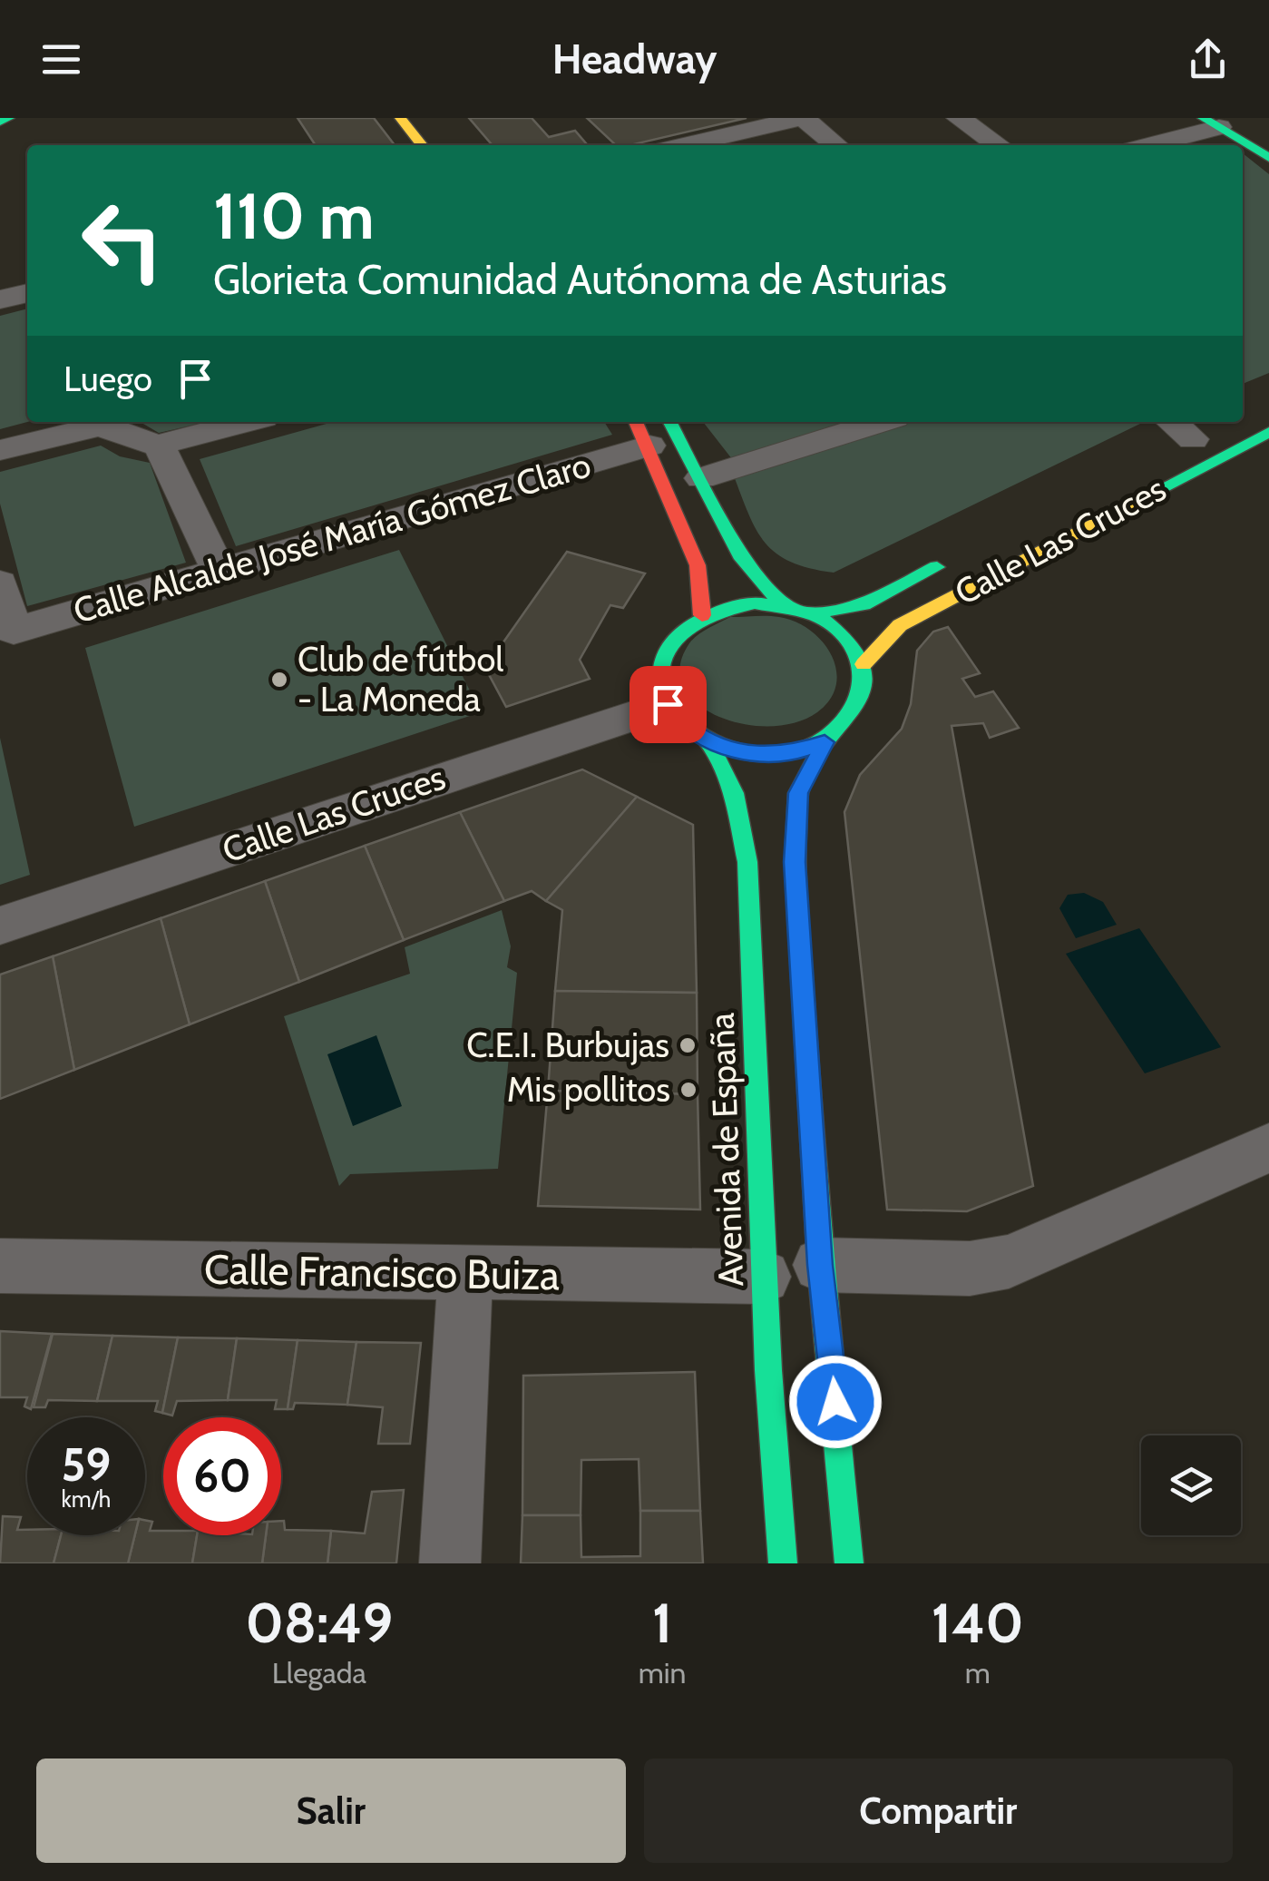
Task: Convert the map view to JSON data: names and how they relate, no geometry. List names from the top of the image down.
{
  "streets": {
    "main road": ["Calle Las Cruces", "Avenida de España"],
    "street": ["Calle Alcalde José María Gómez Claro", "Calle Francisco Buiza"]
  },
  "crossings": [
    ["Calle Las Cruces", "Avenida de España"],
    ["Avenida de España", "Calle Francisco Buiza"]
  ],
  "places": ["Club de fútbol - La Moneda", "C.E.I. Burbujas", "Mis pollitos"],
  "page": {
    "header": "Headway",
    "turn": ["110 m", "Glorieta Comunidad Autónoma de Asturias"],
    "then": "Luego",
    "speed": "59 km/h",
    "limit": "60",
    "eta": [
      "08:49",
      "Llegada",
      "1",
      "min",
      "140",
      "m"
    ],
    "buttons": ["Salir", "Compartir"]
  }
}
